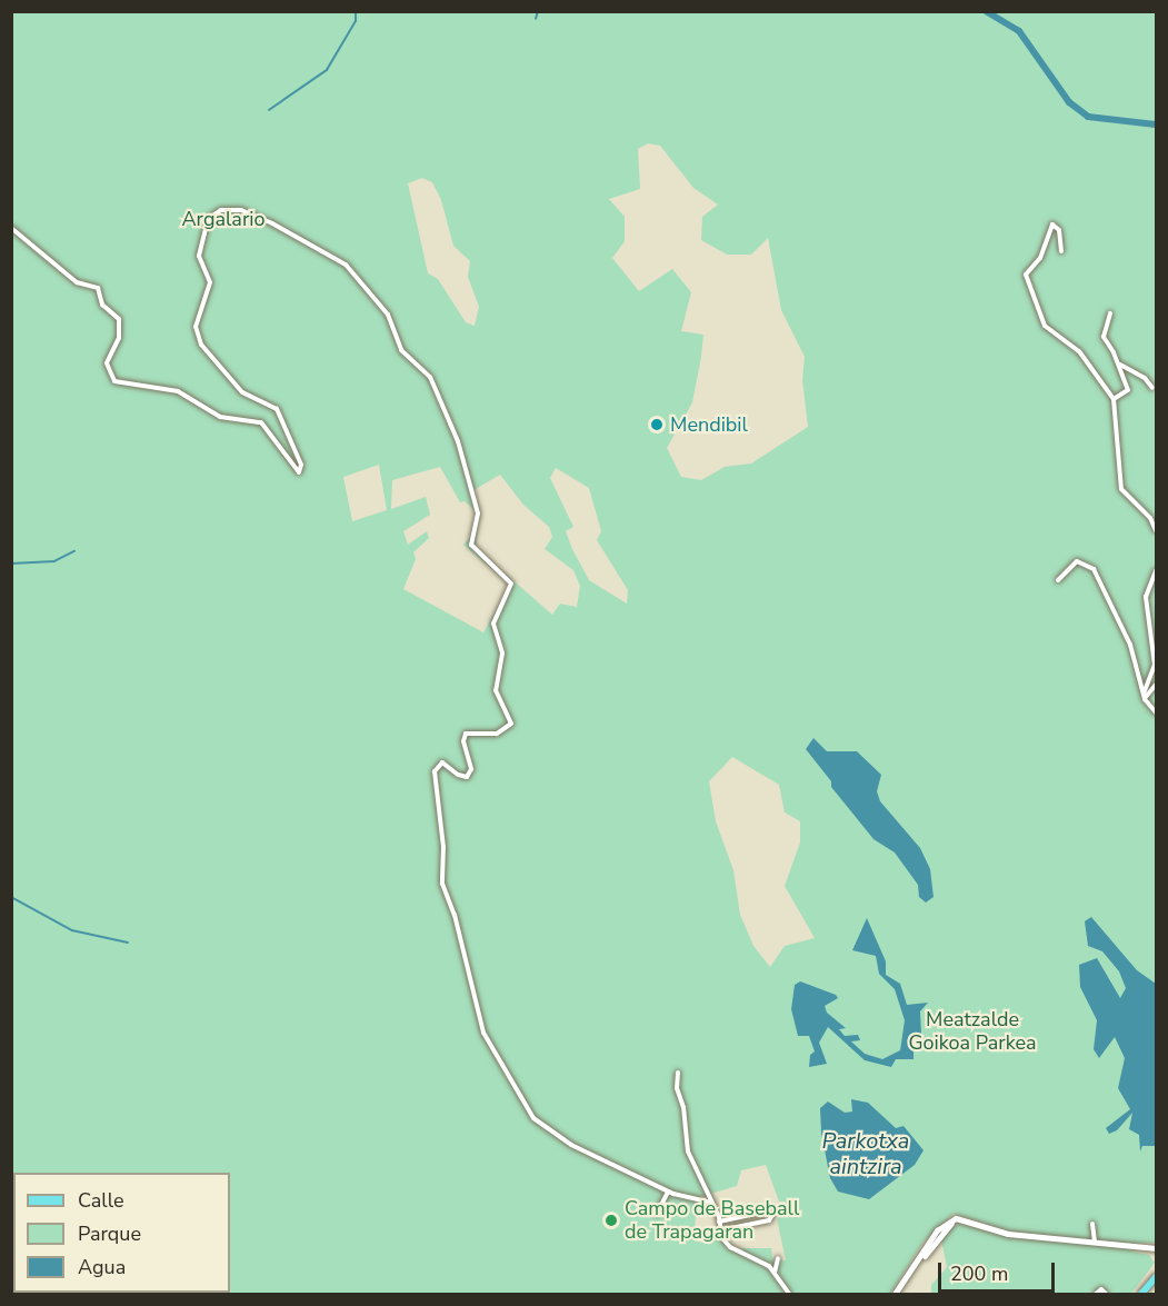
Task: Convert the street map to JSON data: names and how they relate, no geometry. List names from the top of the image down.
{
  "water": ["Parkotxa aintzira"],
  "parks": ["Argalario", "Meatzalde Goikoa Parkea"],
  "places": ["Mendibil", "Campo de Baseball de Trapagaran"],
  "legend": ["Calle", "Parque", "Agua"],
  "scale_bar": "200 m"
}
